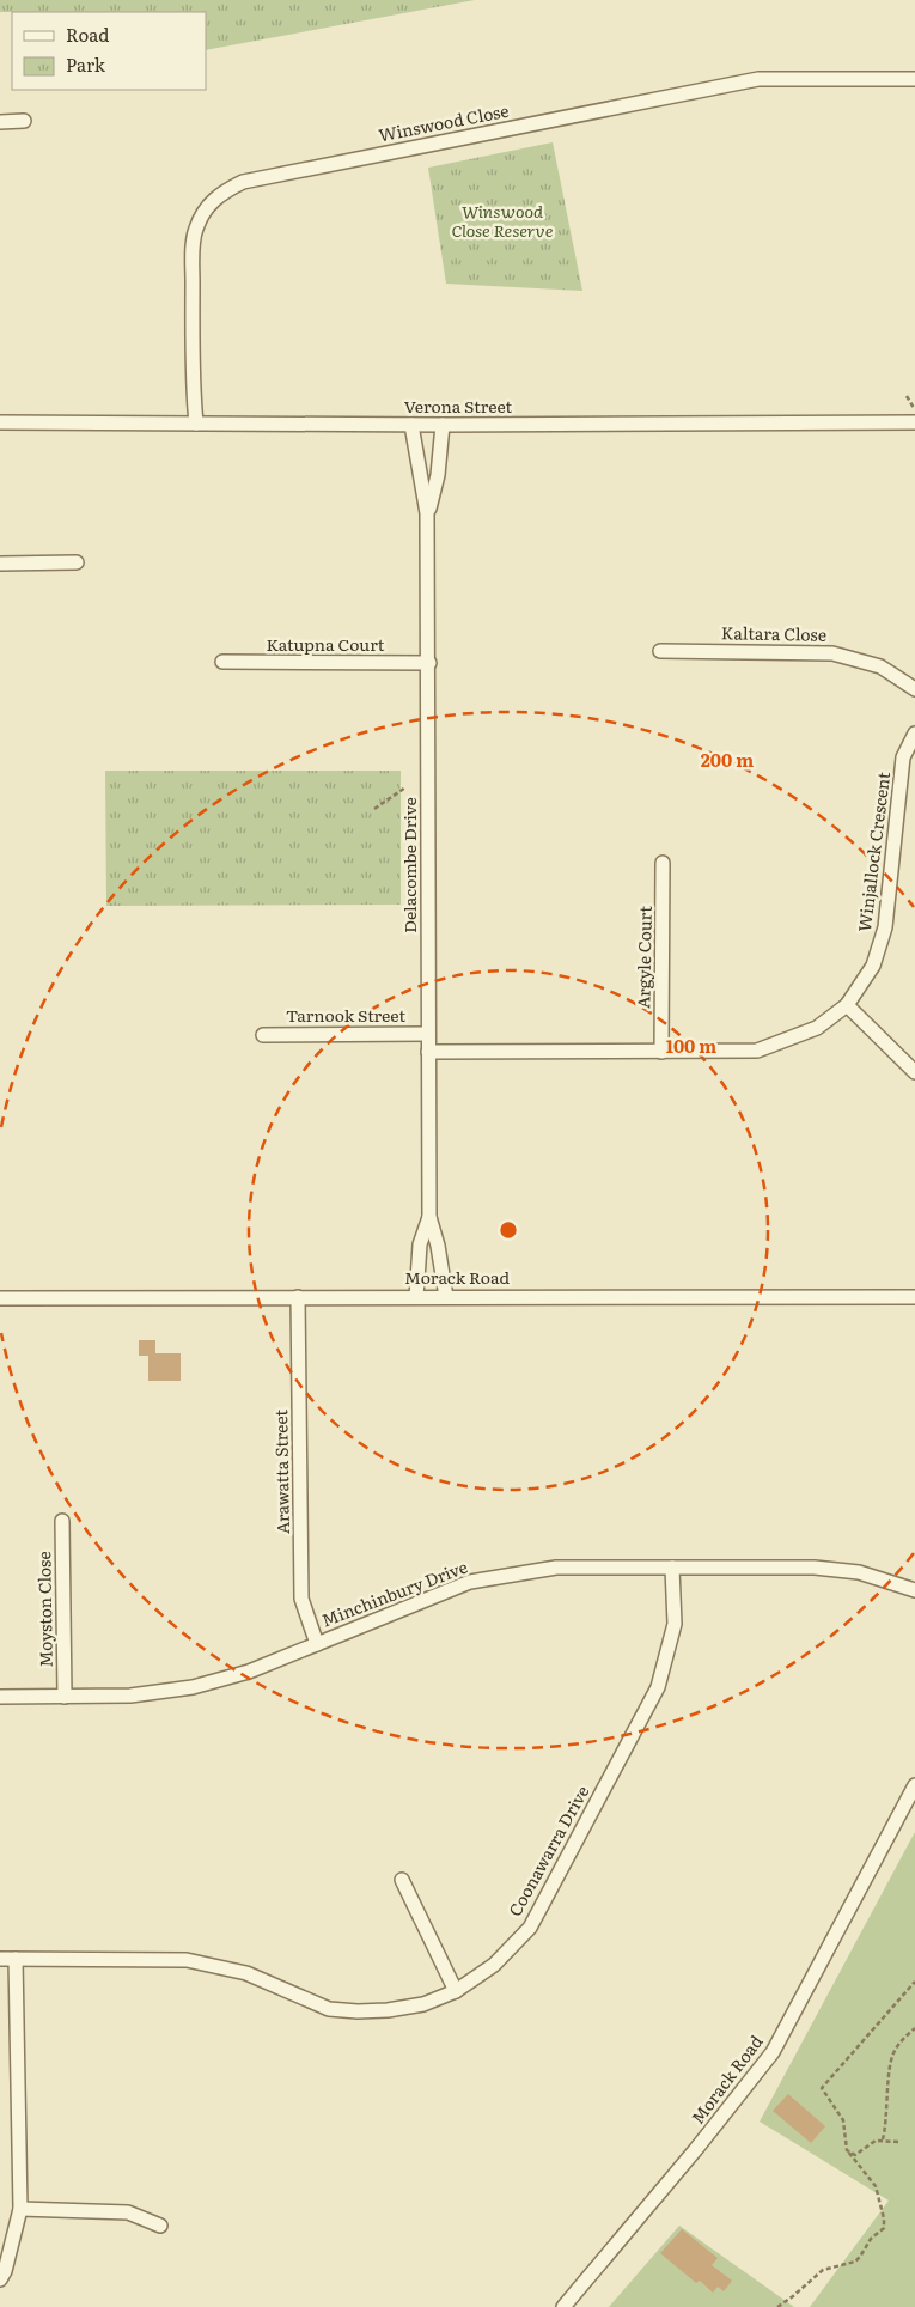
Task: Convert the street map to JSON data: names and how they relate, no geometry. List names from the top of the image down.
{
  "streets": {
    "street": [
      "Winswood Close",
      "Verona Street",
      "Kaltara Close",
      "Katupna Court",
      "Winjallock Crescent",
      "Delacombe Drive",
      "Argyle Court",
      "Tarnook Street",
      "Morack Road",
      "Arawatta Street",
      "Minchinbury Drive",
      "Moyston Close",
      "Coonawarra Drive"
    ]
  },
  "crossings": [
    ["Winswood Close", "Verona Street"],
    ["Verona Street", "Delacombe Drive"],
    ["Katupna Court", "Delacombe Drive"],
    ["Winjallock Crescent", "Delacombe Drive"],
    ["Winjallock Crescent", "Argyle Court"],
    ["Delacombe Drive", "Tarnook Street"],
    ["Delacombe Drive", "Morack Road"],
    ["Morack Road", "Arawatta Street"],
    ["Arawatta Street", "Minchinbury Drive"],
    ["Minchinbury Drive", "Moyston Close"],
    ["Minchinbury Drive", "Coonawarra Drive"]
  ],
  "parks": ["Winswood Close Reserve"],
  "legend": ["Road", "Park"],
  "rings": ["200 m", "100 m"]
}
